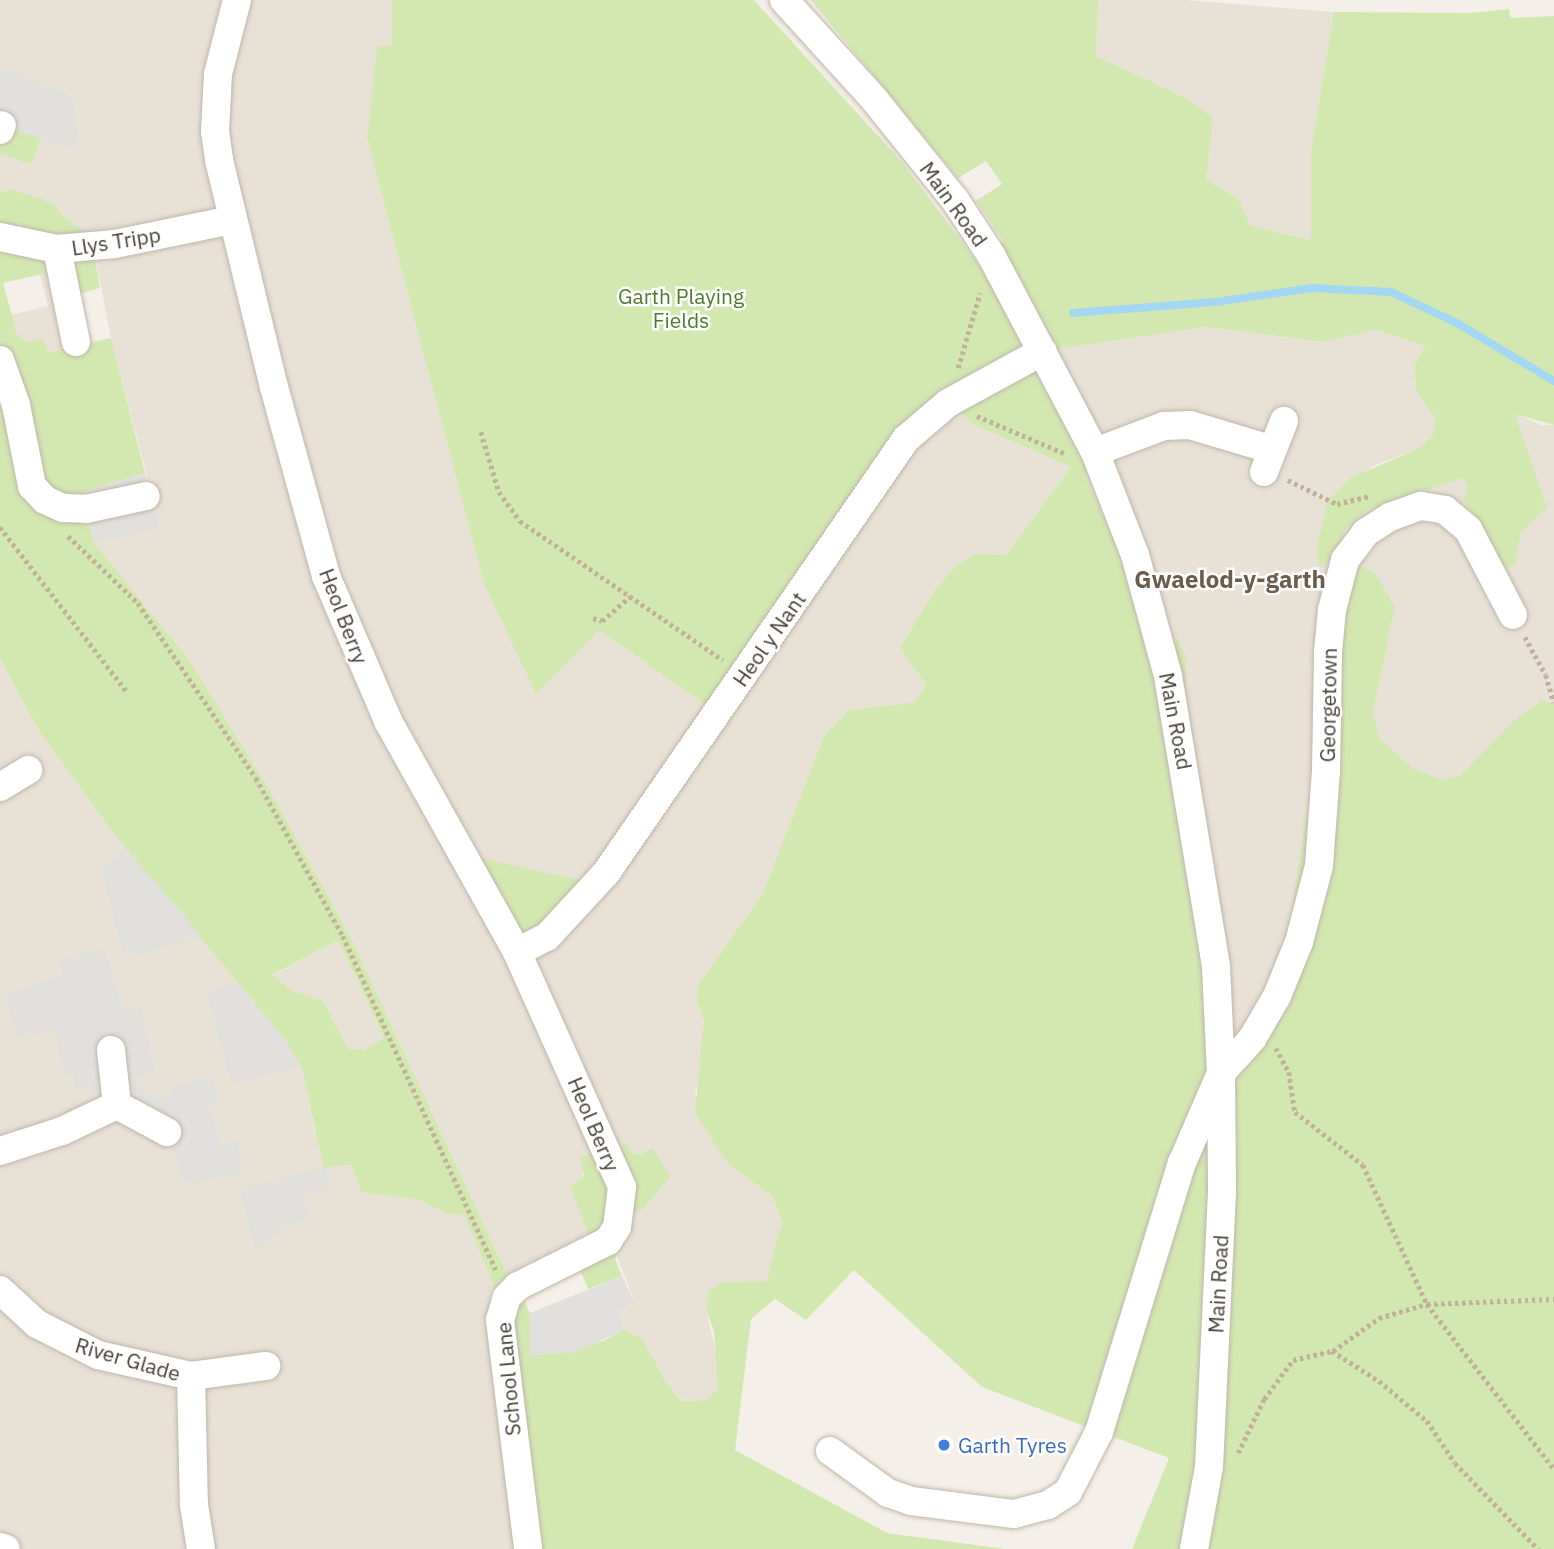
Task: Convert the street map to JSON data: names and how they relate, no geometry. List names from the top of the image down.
{
  "streets": {
    "street": [
      "Main Road",
      "Llys Tripp",
      "Heol Berry",
      "Heol y Nant",
      "Georgetown",
      "River Glade",
      "School Lane"
    ]
  },
  "crossings": [
    ["Main Road", "Heol y Nant"],
    ["Main Road", "Georgetown"],
    ["Llys Tripp", "Heol Berry"],
    ["Heol Berry", "Heol y Nant"],
    ["Heol Berry", "School Lane"]
  ],
  "districts": ["Gwaelod-y-garth"],
  "parks": ["Garth Playing Fields"],
  "places": ["Garth Tyres"]
}
